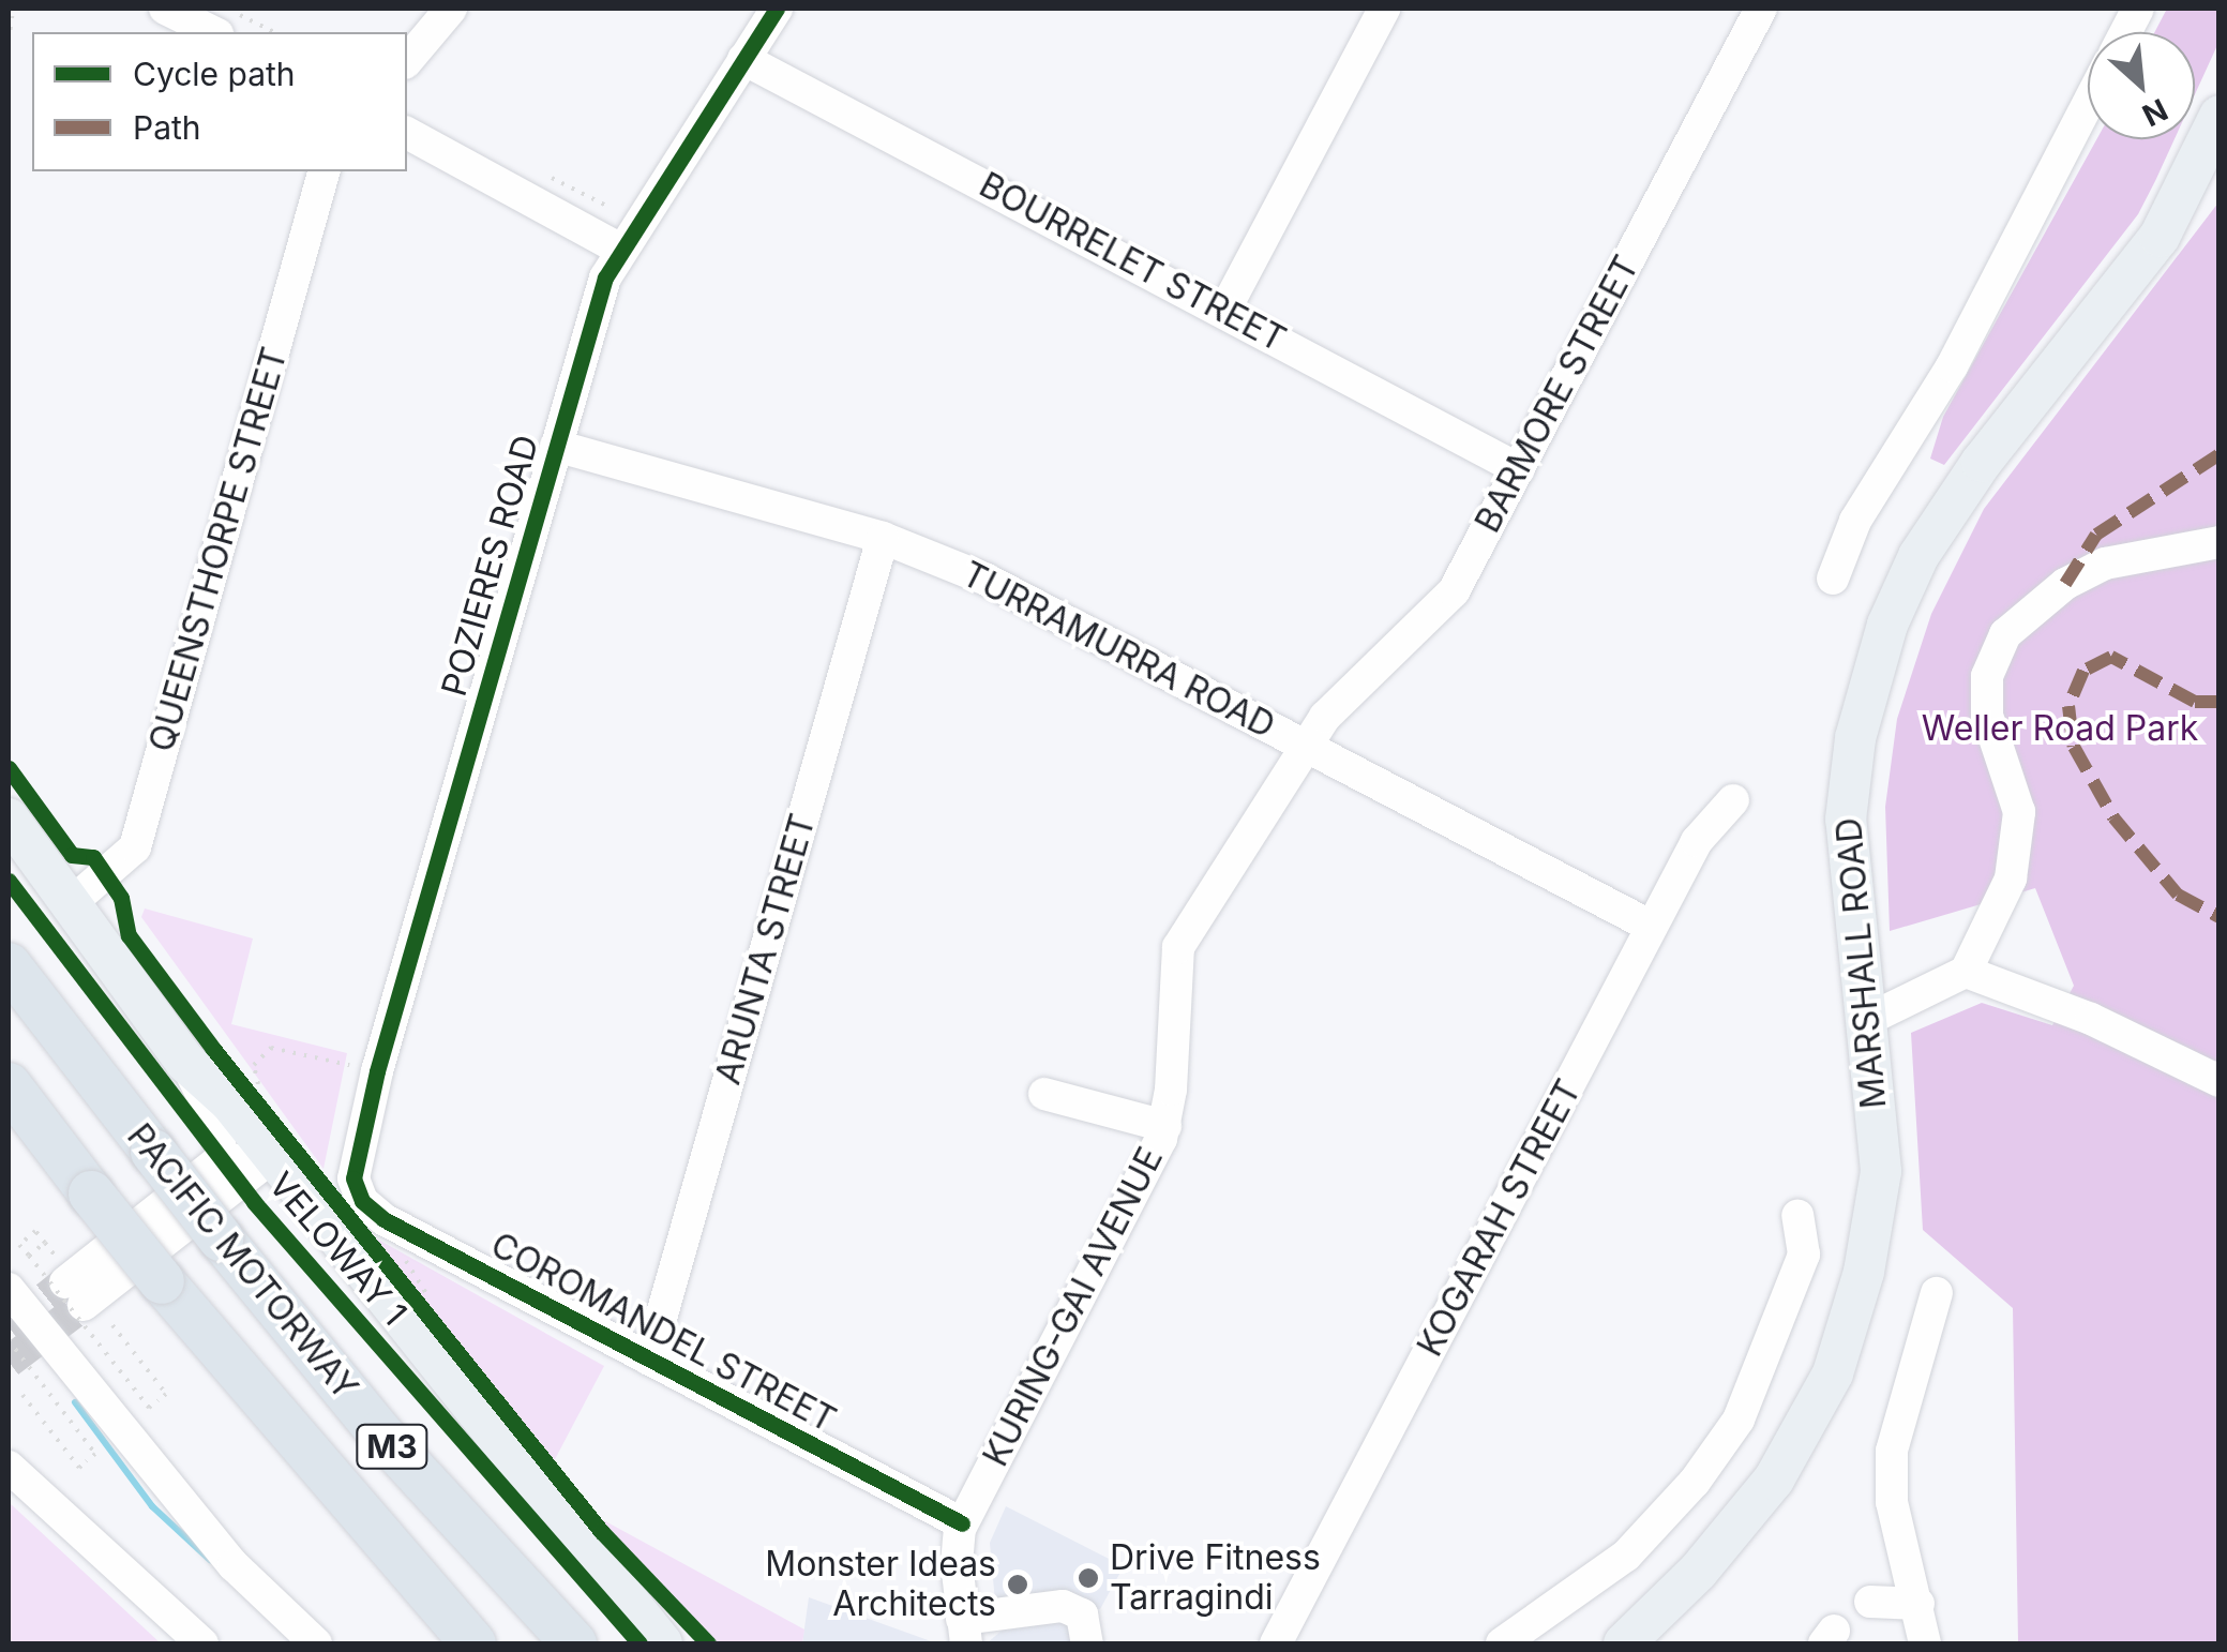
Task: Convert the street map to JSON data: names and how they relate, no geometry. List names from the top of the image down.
{
  "streets": {
    "highway": ["PACIFIC MOTORWAY", "M3"],
    "main road": ["MARSHALL ROAD"],
    "street": [
      "BOURRELET STREET",
      "BARMORE STREET",
      "QUEENSTHORPE STREET",
      "POZIERES ROAD",
      "TURRAMURRA ROAD",
      "ARUNTA STREET",
      "KOGARAH STREET",
      "KURING-GAI AVENUE",
      "COROMANDEL STREET"
    ],
    "cycle path": ["VELOWAY 1"]
  },
  "crossings": [
    ["BOURRELET STREET", "BARMORE STREET"],
    ["BOURRELET STREET", "POZIERES ROAD"],
    ["BARMORE STREET", "TURRAMURRA ROAD"],
    ["BARMORE STREET", "KURING-GAI AVENUE"],
    ["POZIERES ROAD", "TURRAMURRA ROAD"],
    ["POZIERES ROAD", "COROMANDEL STREET"],
    ["TURRAMURRA ROAD", "ARUNTA STREET"],
    ["TURRAMURRA ROAD", "KOGARAH STREET"],
    ["TURRAMURRA ROAD", "KURING-GAI AVENUE"],
    ["ARUNTA STREET", "COROMANDEL STREET"],
    ["KURING-GAI AVENUE", "COROMANDEL STREET"]
  ],
  "parks": ["Weller Road Park"],
  "places": ["Drive Fitness Tarragindi", "Monster Ideas Architects"],
  "legend": ["Cycle path", "Path"],
  "north": "bottom right"
}
